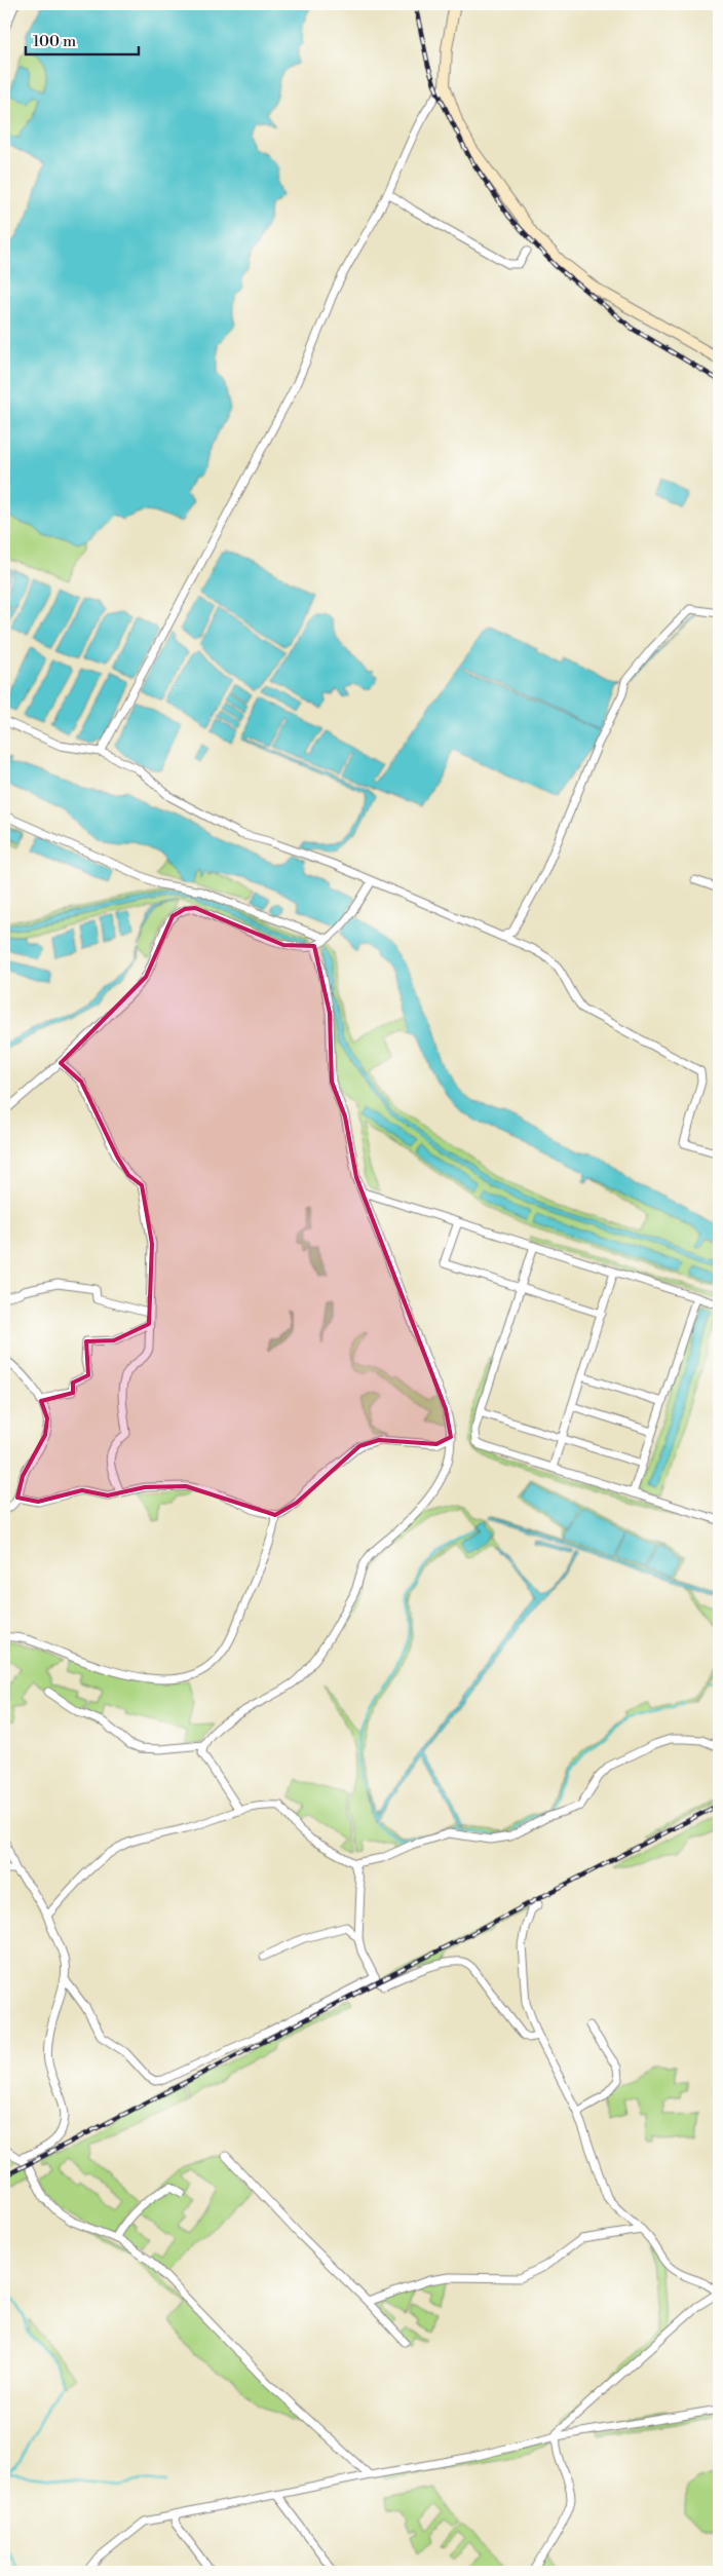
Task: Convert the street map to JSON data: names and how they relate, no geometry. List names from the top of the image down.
{
  "scale_bar": "100 m"
}
